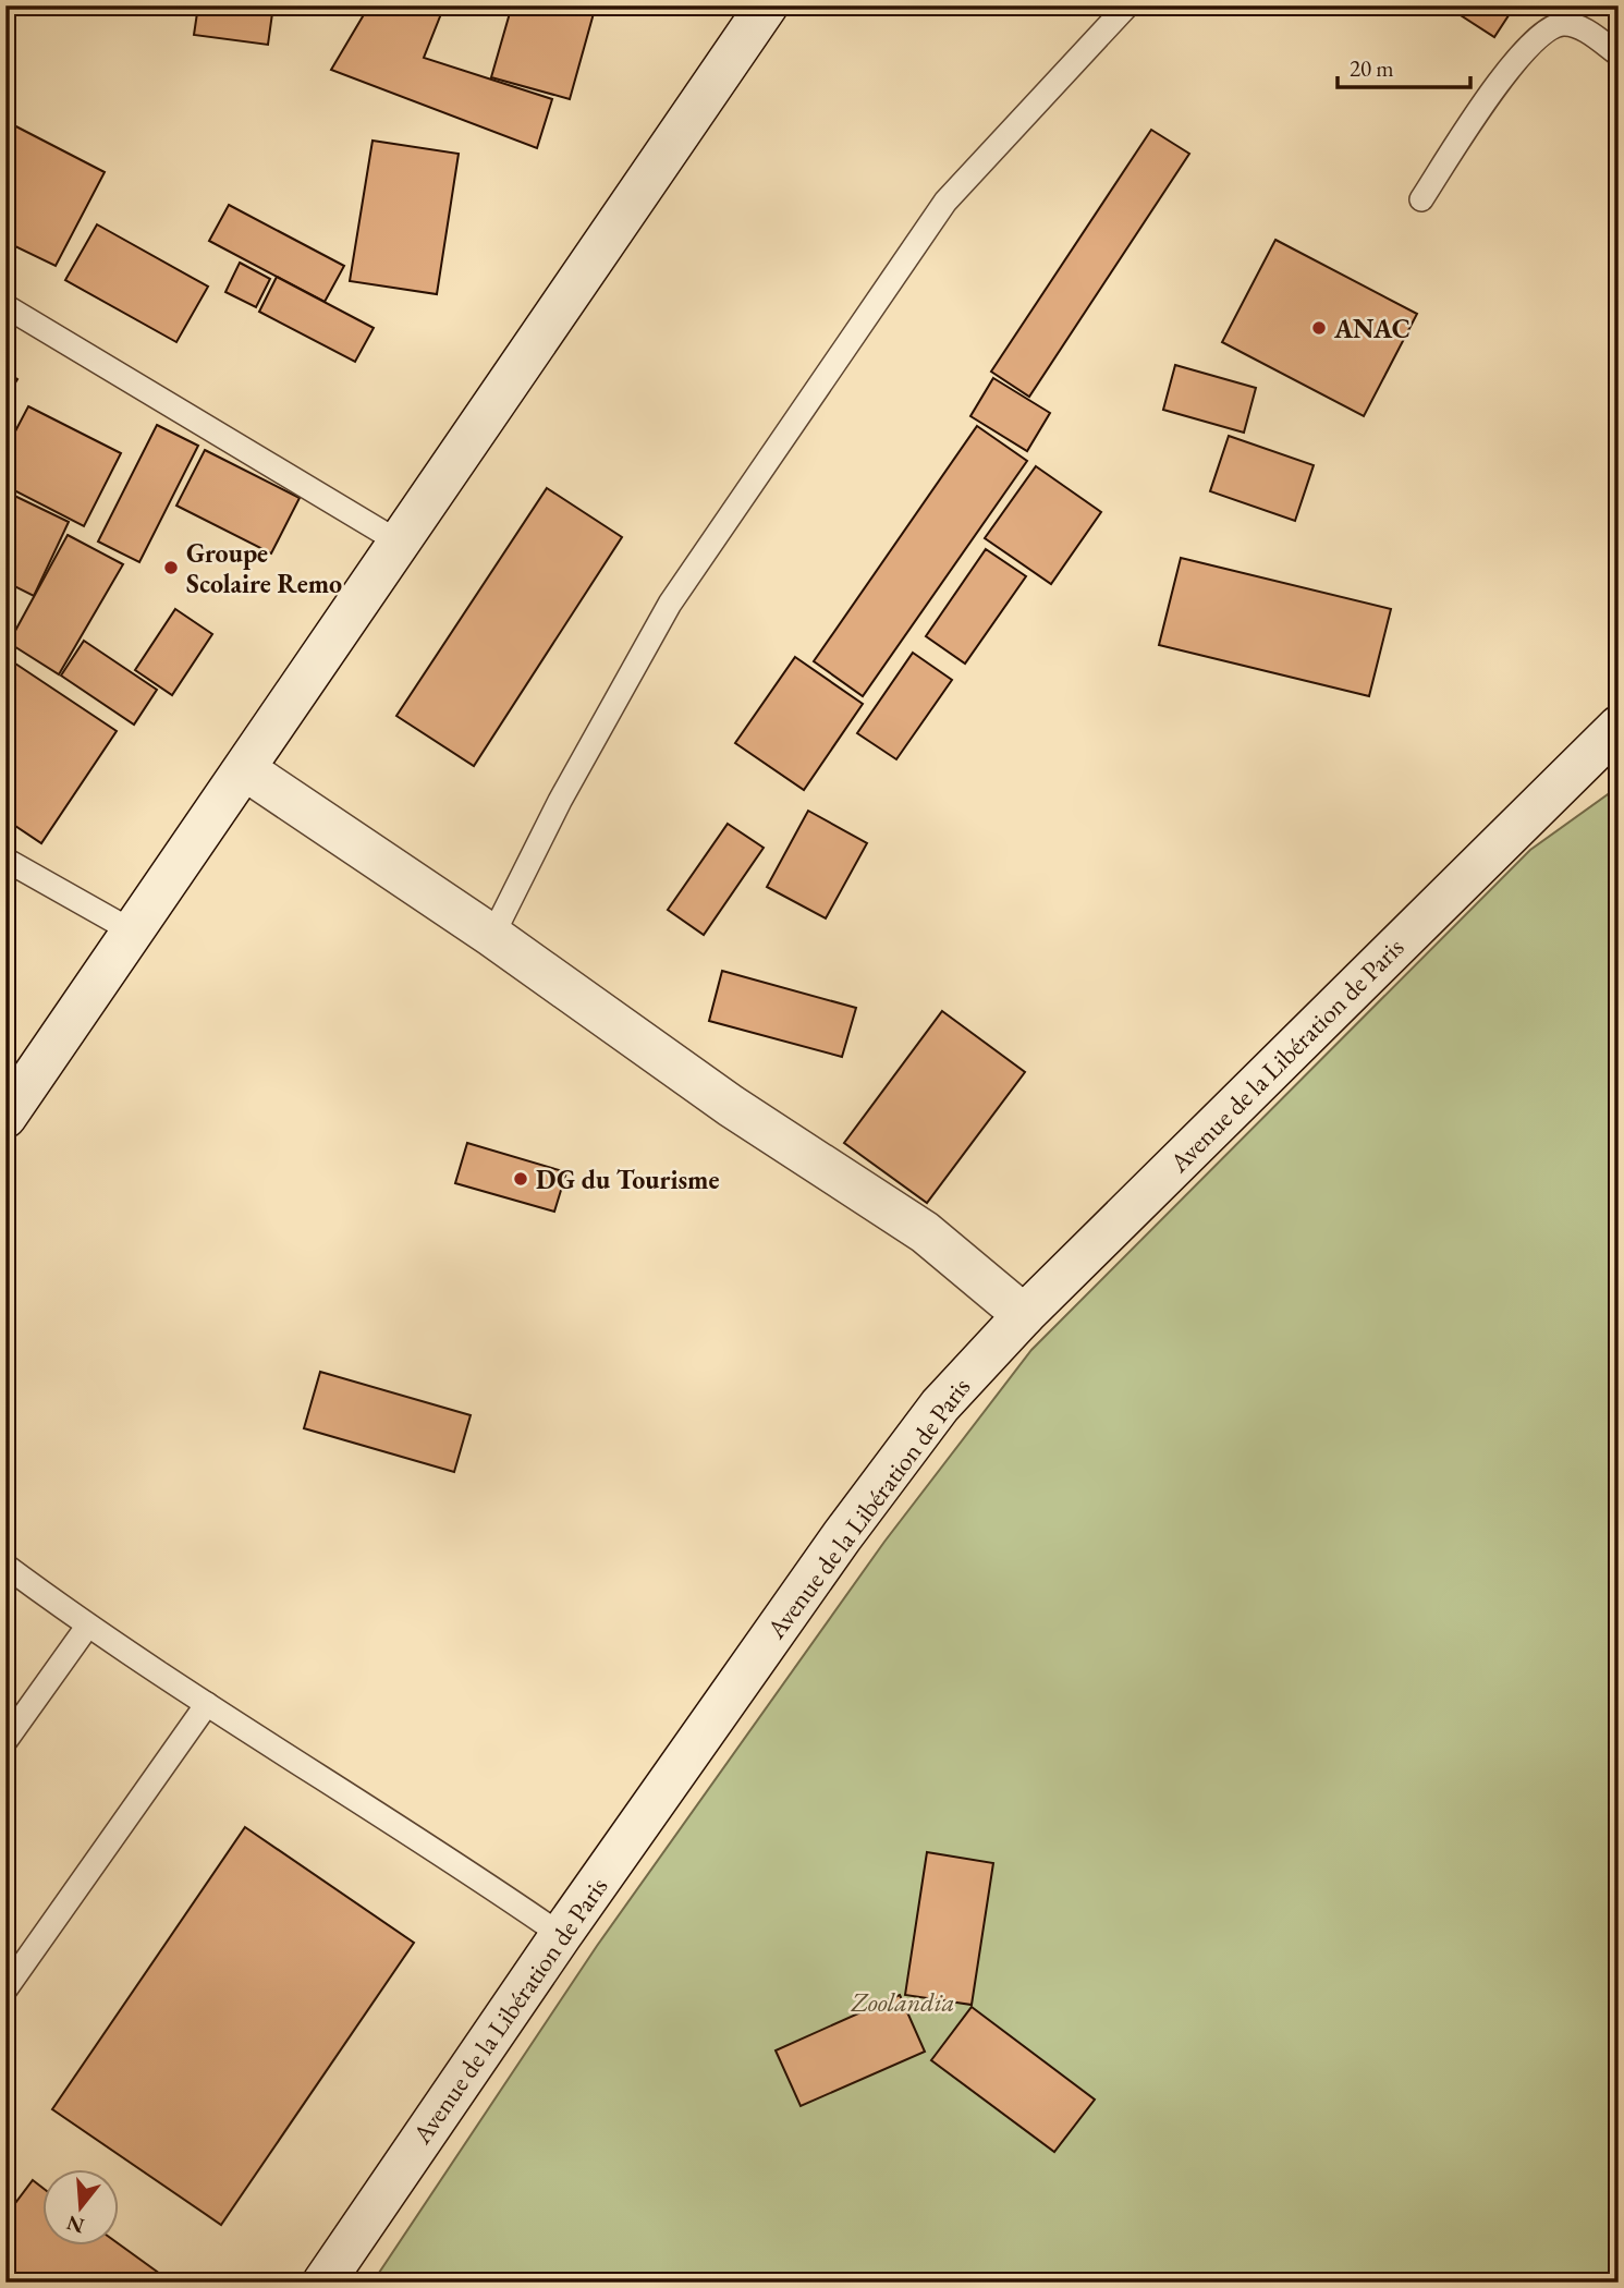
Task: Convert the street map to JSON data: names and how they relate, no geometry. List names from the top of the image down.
{
  "streets": {
    "street": ["Avenue de la Libération de Paris"]
  },
  "parks": ["Zoolandia"],
  "places": ["ANAC", "Groupe Scolaire Remo", "DG du Tourisme"],
  "scale_bar": "20 m",
  "north": "bottom"
}
